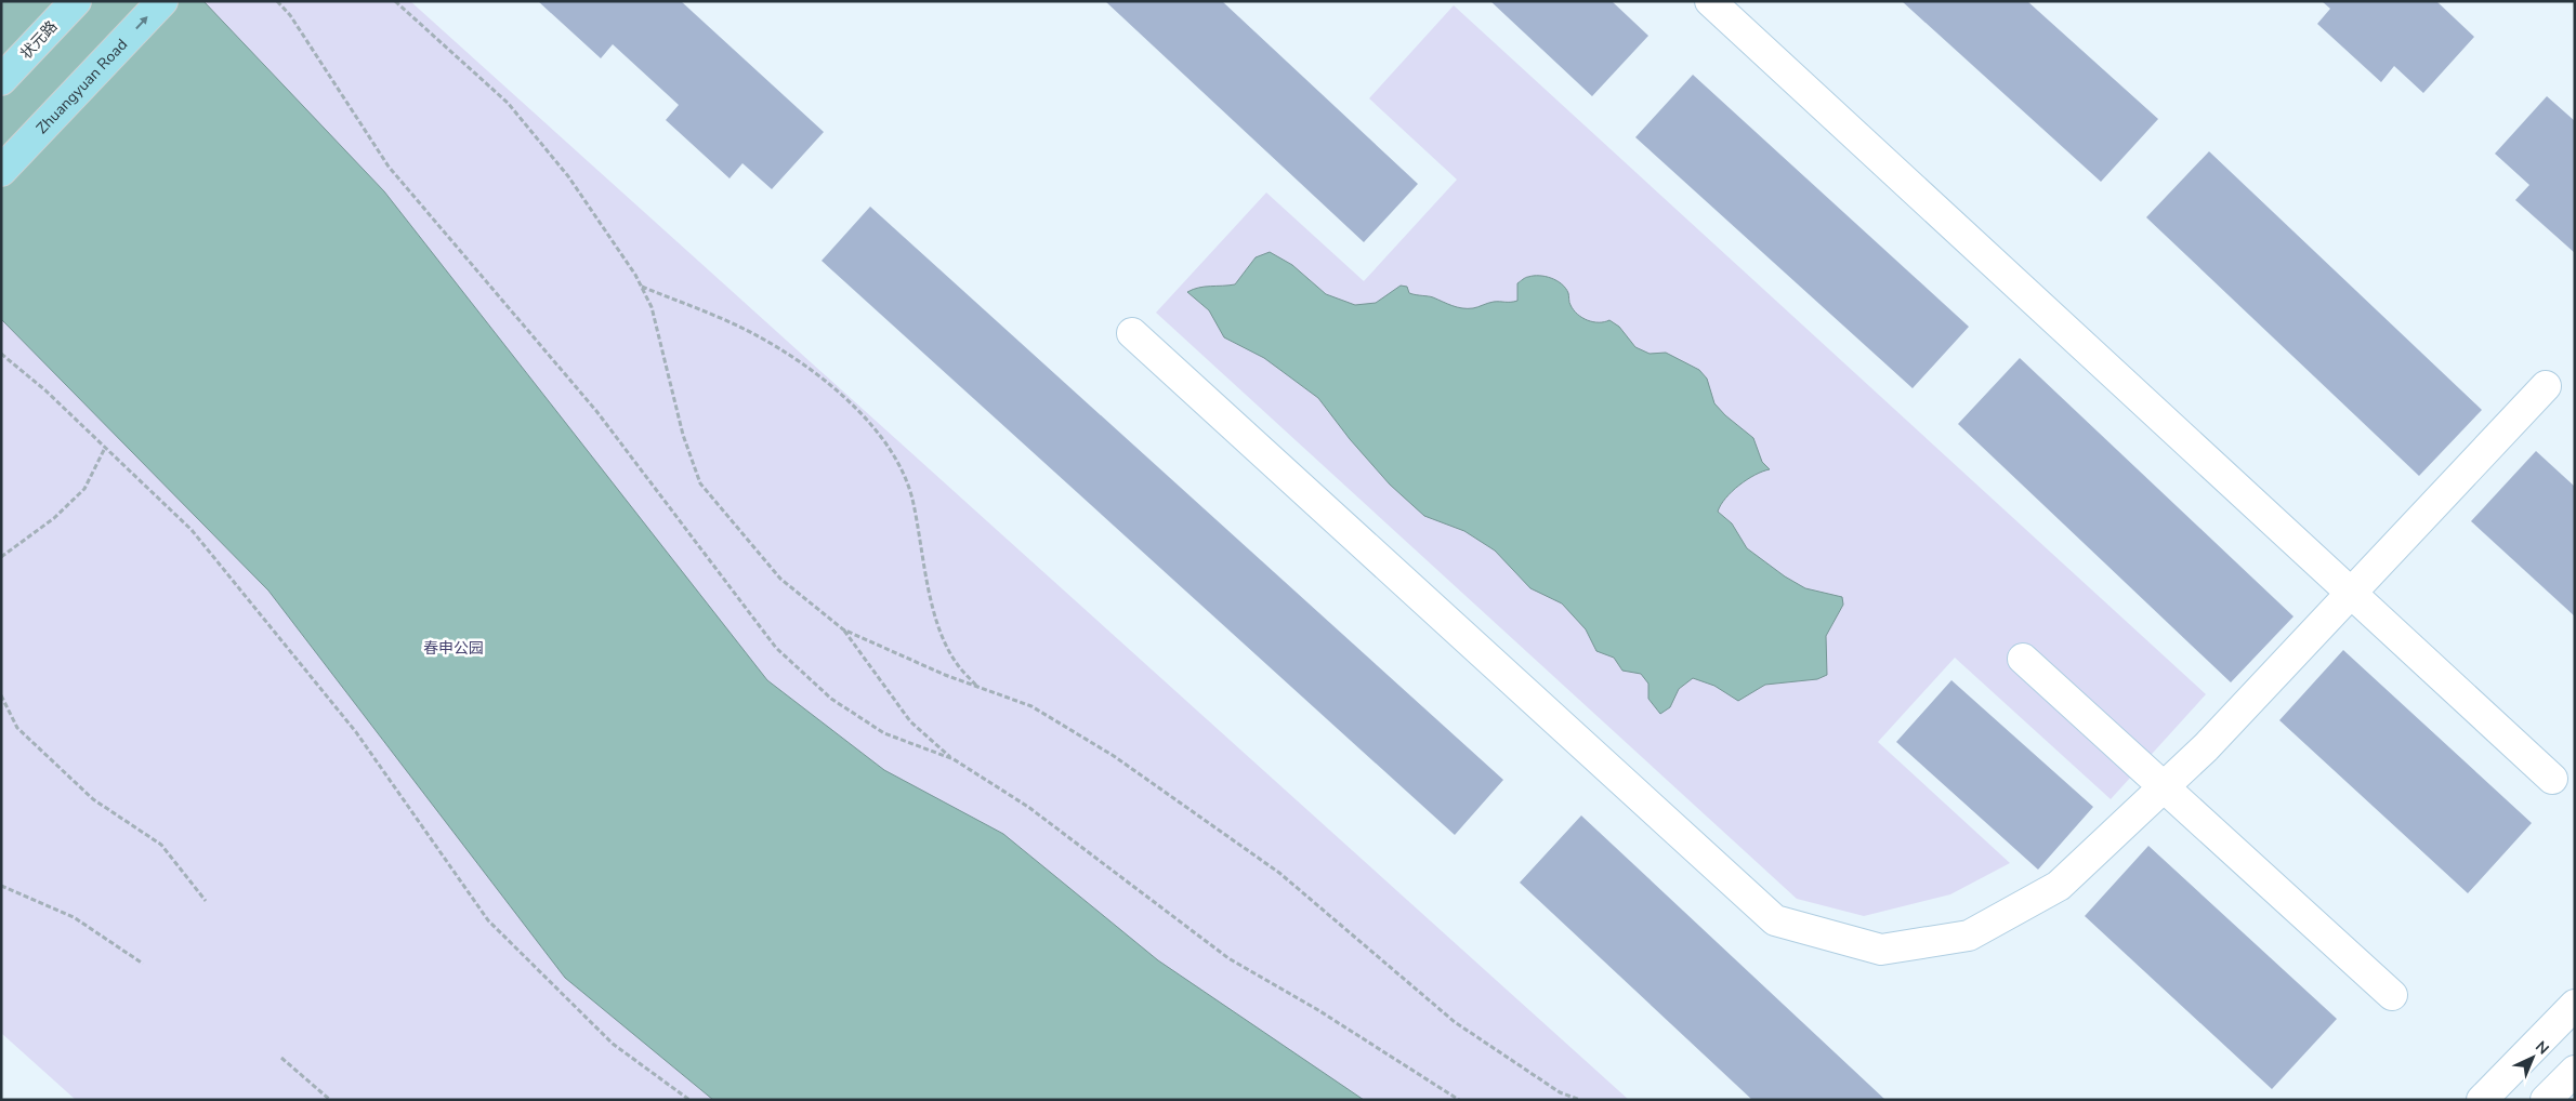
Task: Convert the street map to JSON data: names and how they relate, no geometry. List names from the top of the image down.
{
  "streets": {
    "main road": ["状元路", "Zhuangyuan Road"]
  },
  "one_way": ["Zhuangyuan Road"],
  "parks": ["春申公园"],
  "north": "top right"
}
